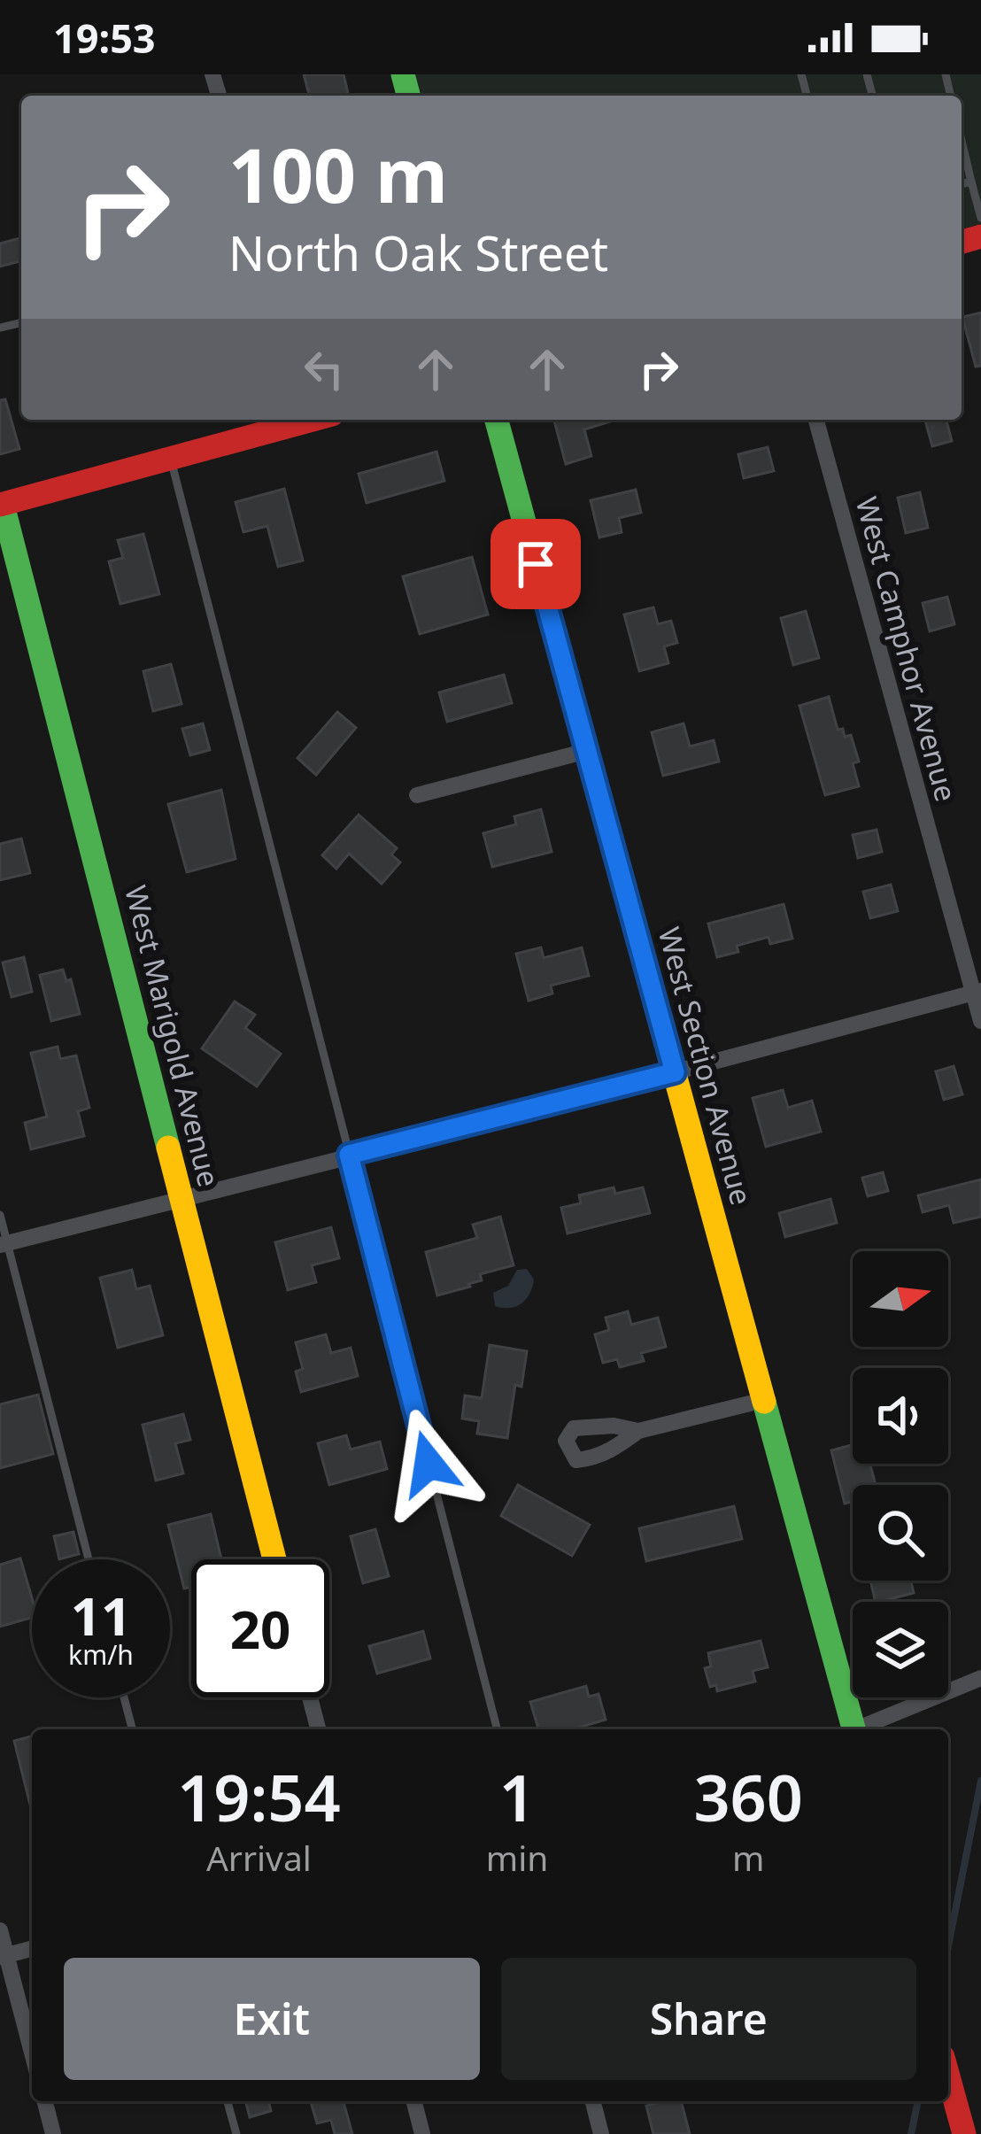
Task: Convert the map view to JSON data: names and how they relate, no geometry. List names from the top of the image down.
{
  "streets": {
    "street": ["West Camphor Avenue", "West Marigold Avenue", "West Section Avenue"]
  },
  "north": "right",
  "page": {
    "status": "19:53",
    "turn": ["100 m", "North Oak Street"],
    "speed": "11 km/h",
    "limit": "20",
    "eta": [
      "19:54",
      "Arrival",
      "1",
      "min",
      "360",
      "m"
    ],
    "buttons": ["Exit", "Share"]
  }
}
